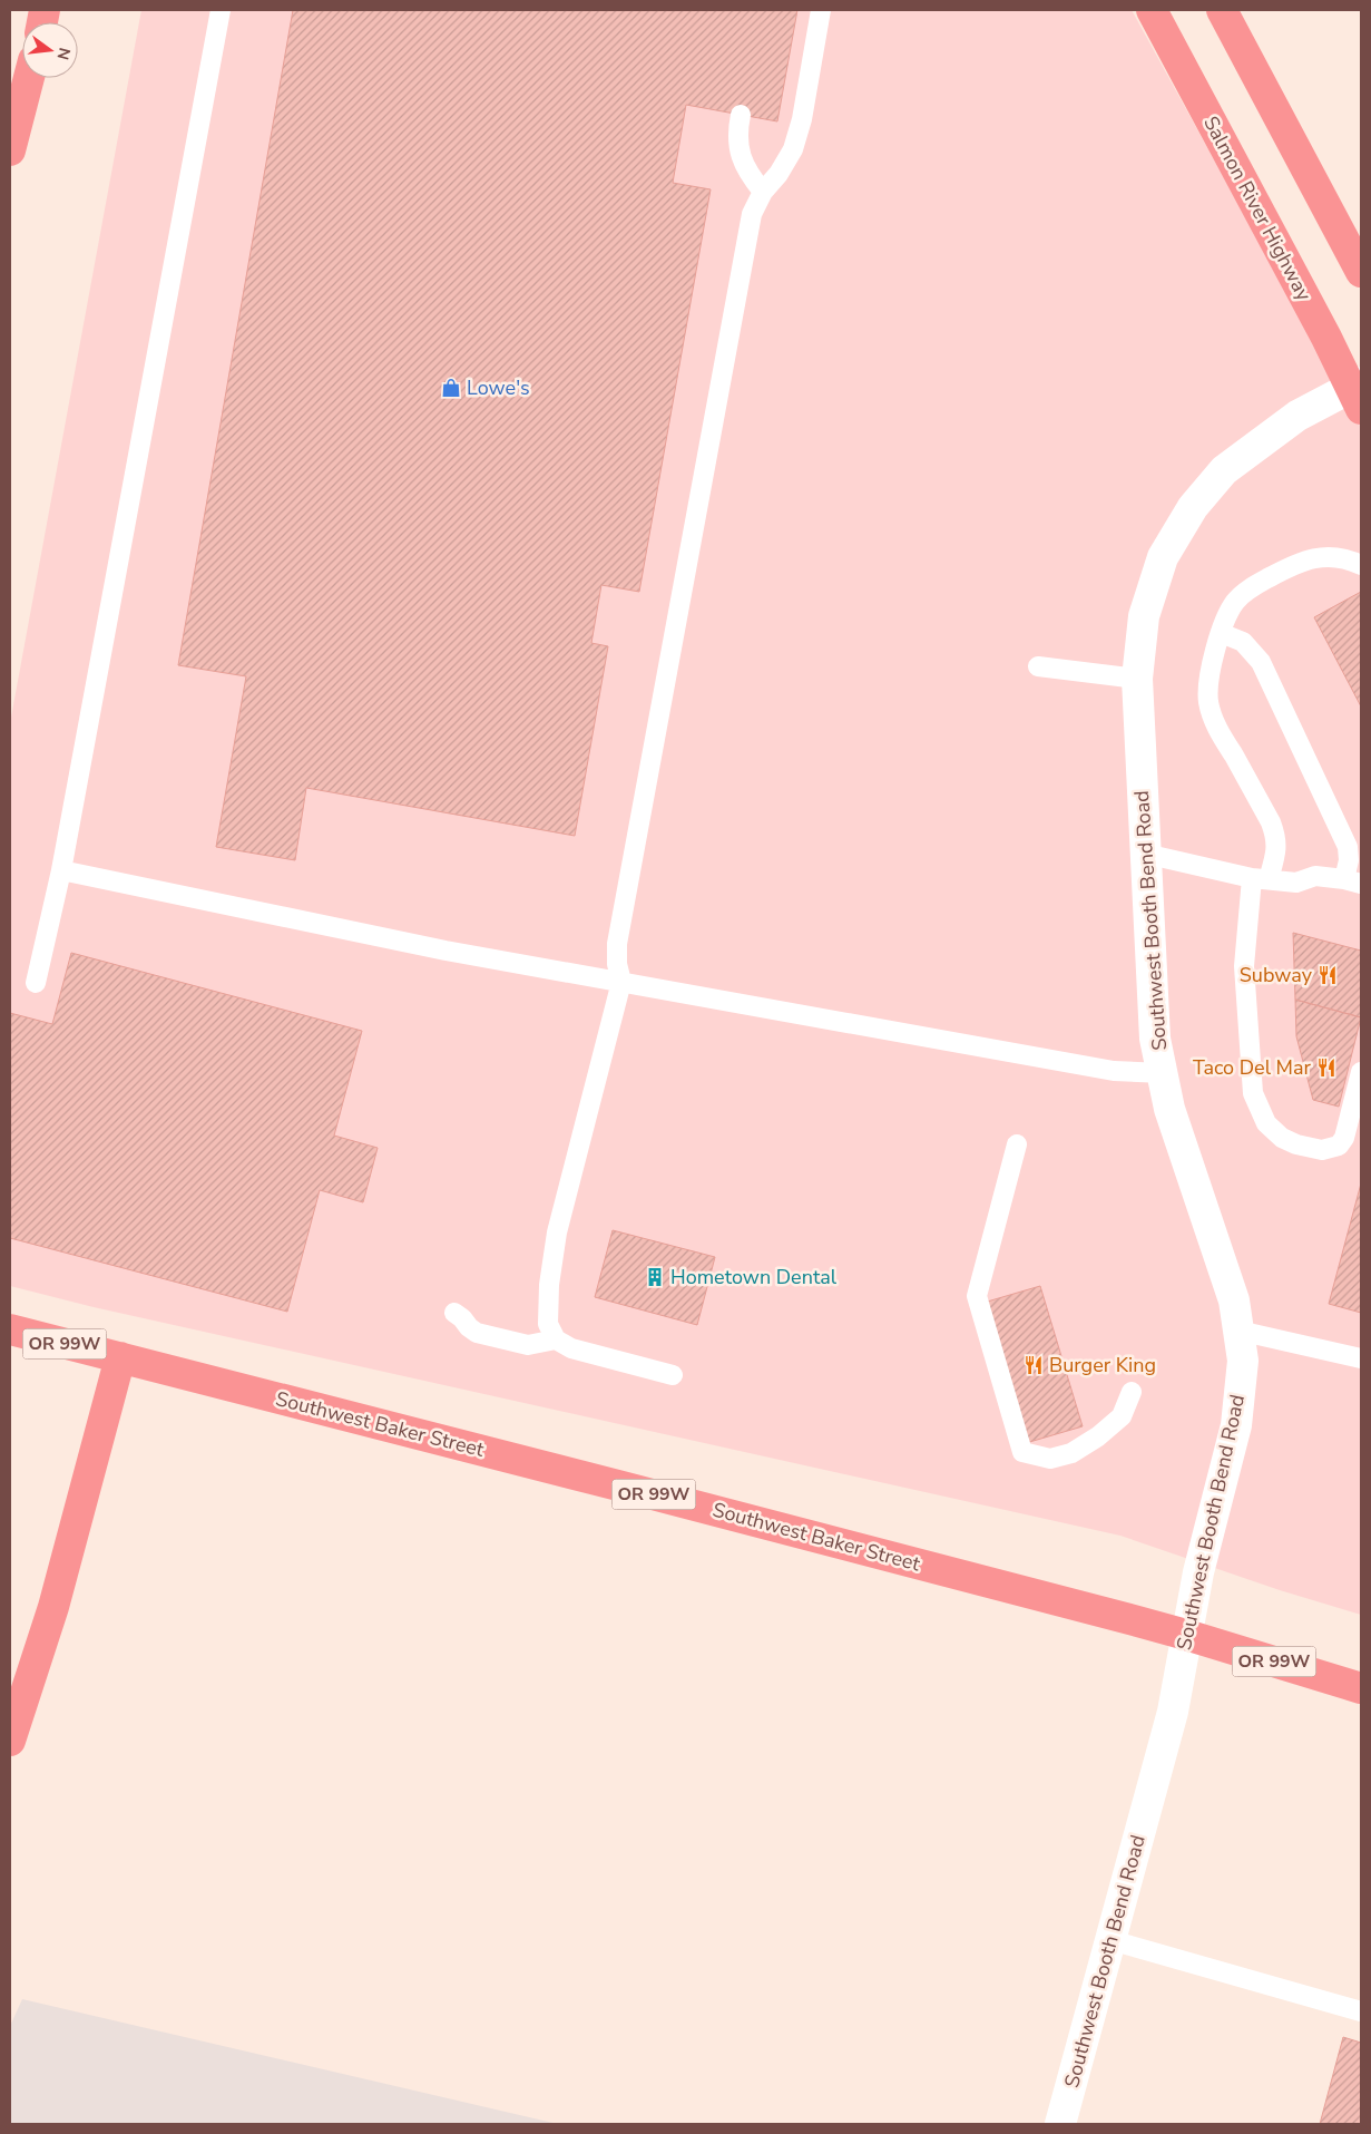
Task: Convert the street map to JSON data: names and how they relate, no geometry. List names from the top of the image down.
{
  "streets": {
    "highway": ["Salmon River Highway", "OR 99W", "Southwest Baker Street"],
    "street": ["Southwest Booth Bend Road"]
  },
  "crossings": [
    ["Salmon River Highway", "Southwest Booth Bend Road"],
    ["Southwest Booth Bend Road", "Southwest Baker Street"]
  ],
  "places": {
    "shop": ["Lowe's"],
    "restaurant": ["Subway", "Taco Del Mar", "Burger King"],
    "building": ["Hometown Dental"]
  },
  "north": "right"
}
